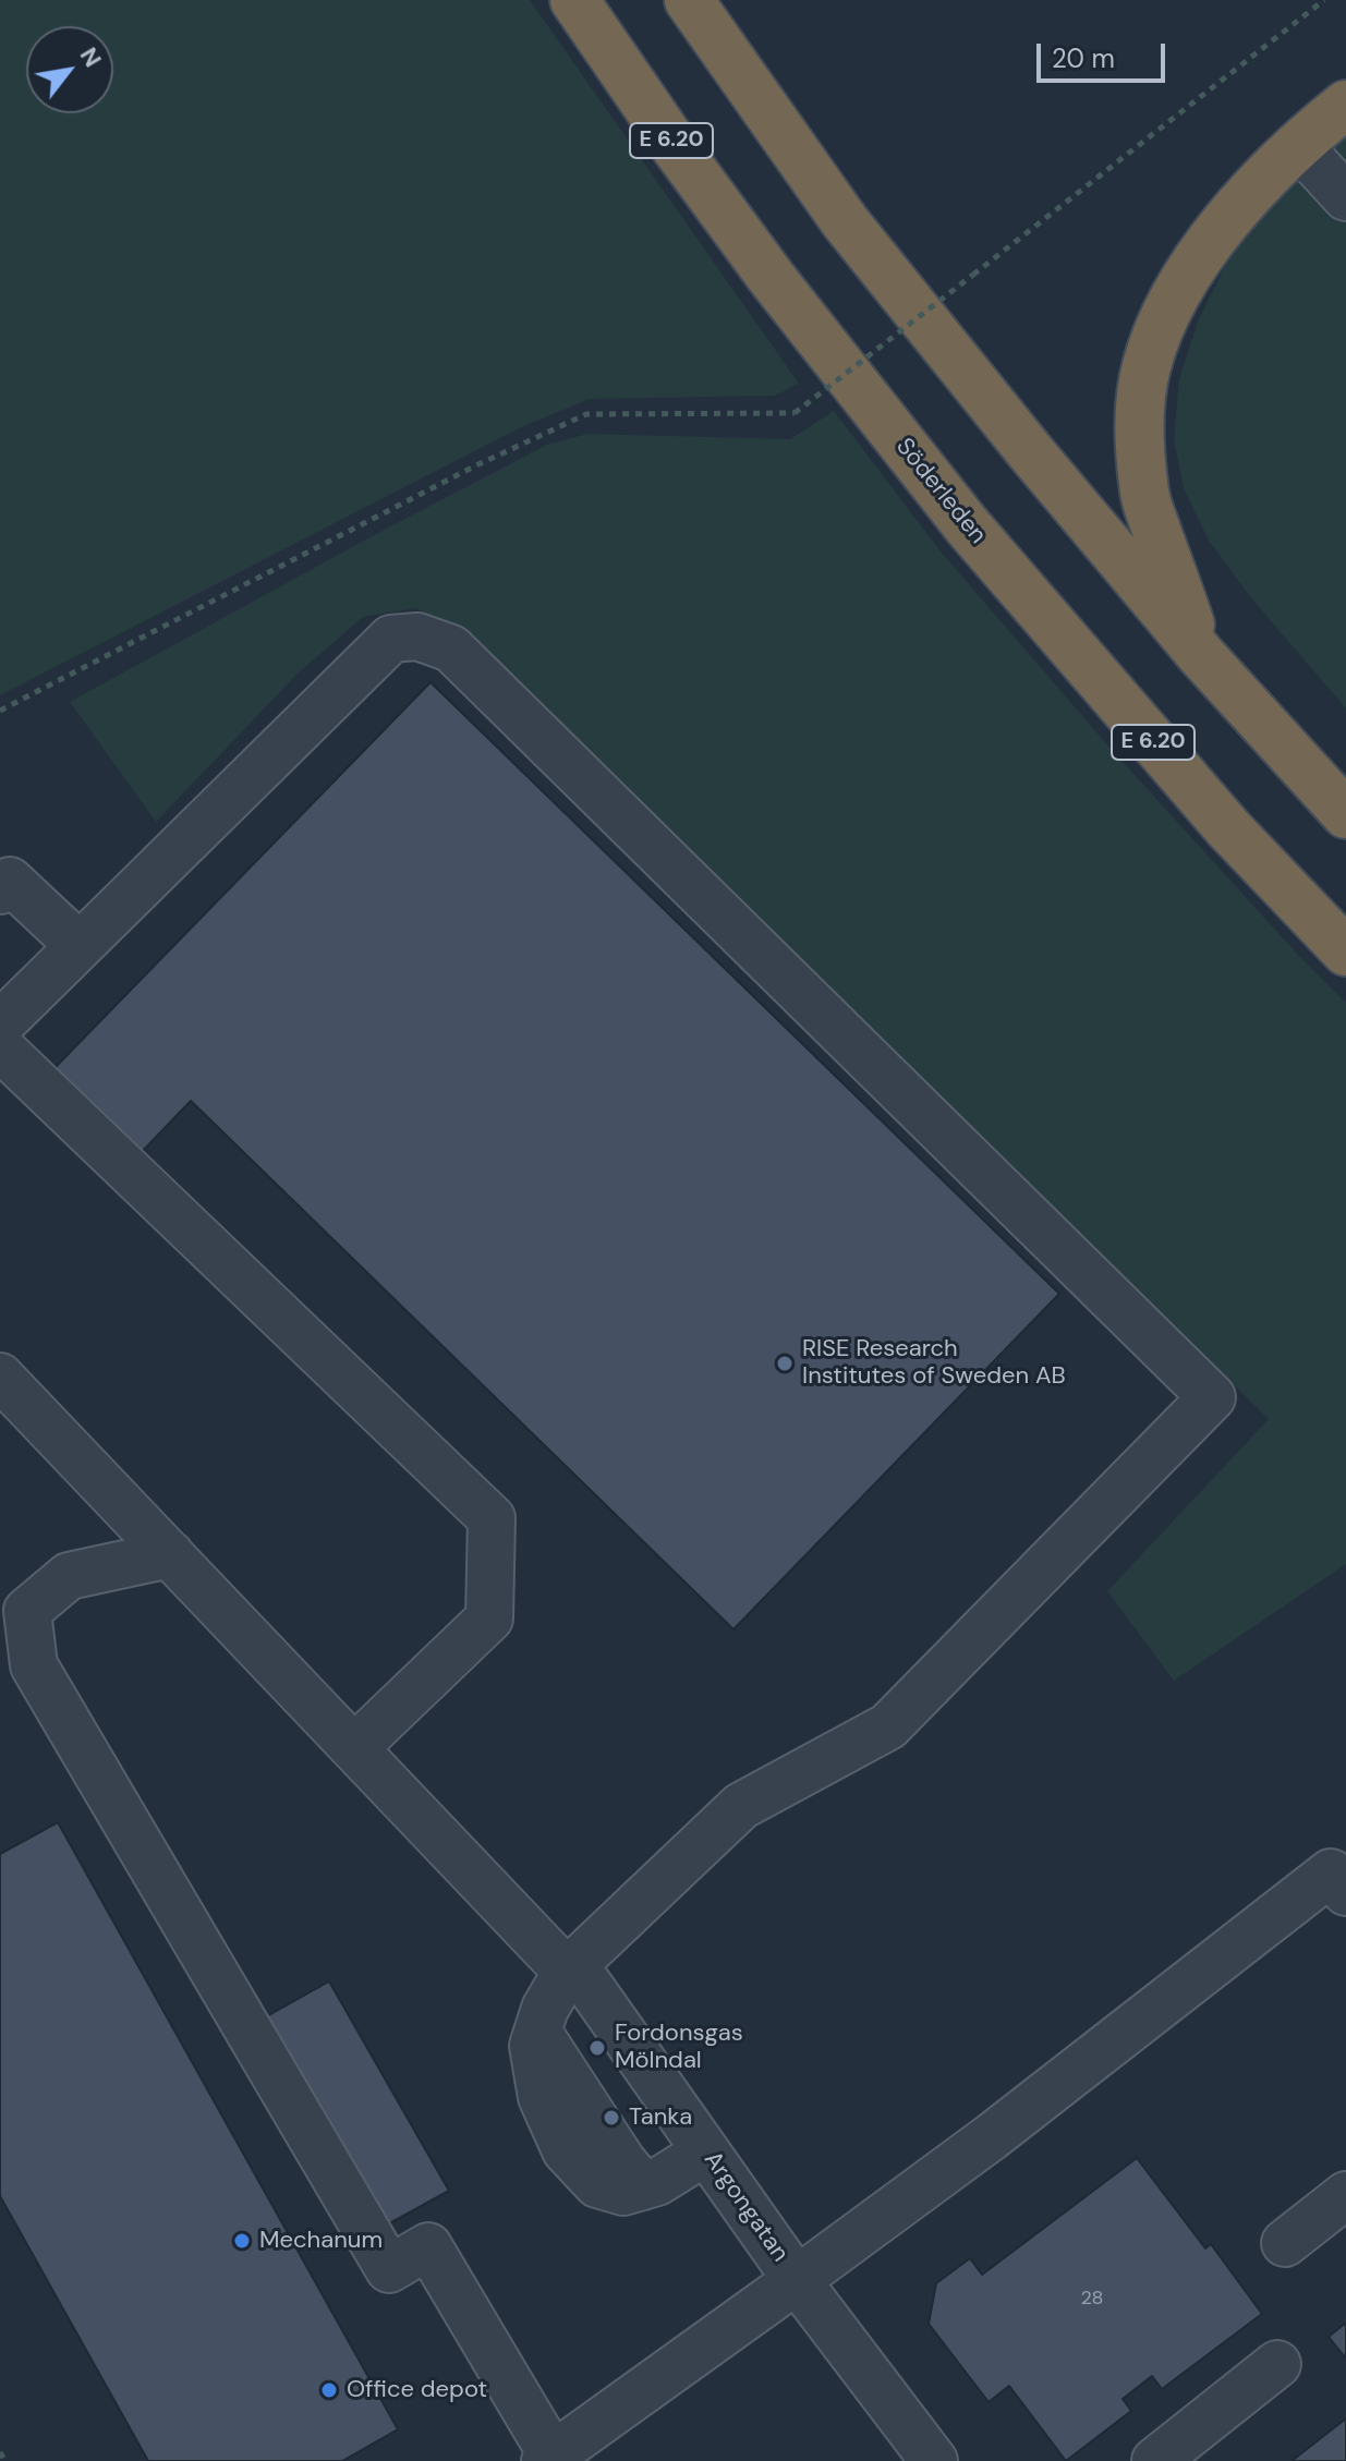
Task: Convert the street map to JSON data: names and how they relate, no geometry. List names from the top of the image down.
{
  "streets": {
    "highway": ["E 6.20", "Söderleden"],
    "street": ["Argongatan"]
  },
  "places": [
    "RISE Research Institutes of Sweden AB",
    "Fordonsgas Mölndal",
    "Tanka",
    "Mechanum",
    "Office depot"
  ],
  "house_numbers": ["28"],
  "scale_bar": "20 m",
  "north": "top right"
}
